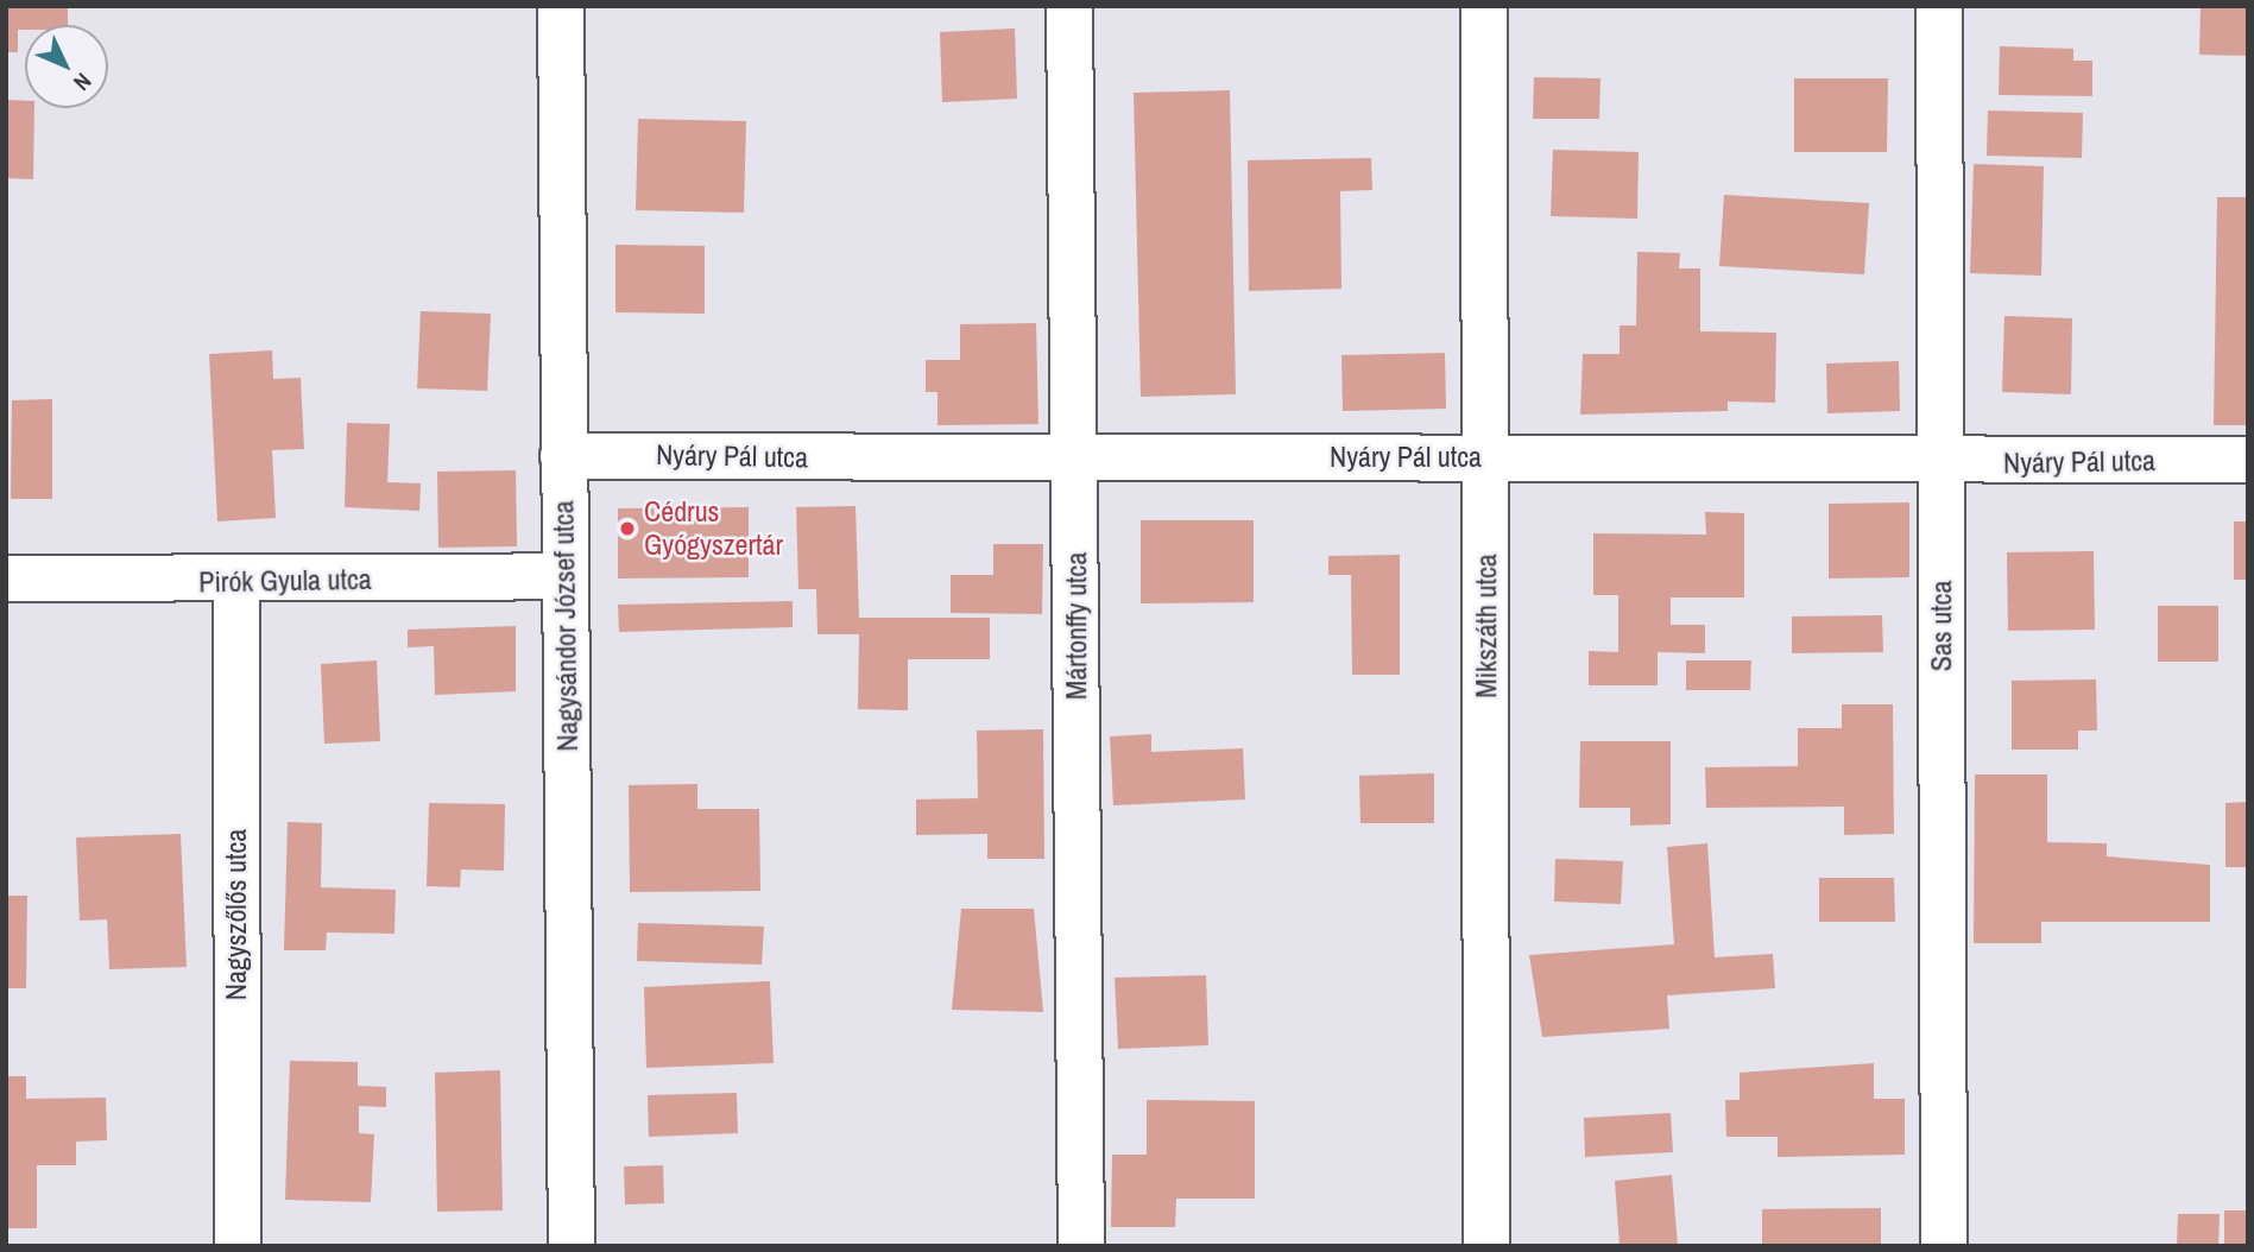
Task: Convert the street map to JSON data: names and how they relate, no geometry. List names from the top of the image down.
{
  "streets": {
    "street": [
      "Nyáry Pál utca",
      "Pirók Gyula utca",
      "Nagysándor József utca",
      "Mártonffy utca",
      "Mikszáth utca",
      "Sas utca",
      "Nagyszőlős utca"
    ]
  },
  "crossings": [
    ["Nyáry Pál utca", "Nagysándor József utca"],
    ["Nyáry Pál utca", "Mártonffy utca"],
    ["Nyáry Pál utca", "Mikszáth utca"],
    ["Nyáry Pál utca", "Sas utca"],
    ["Pirók Gyula utca", "Nagysándor József utca"],
    ["Pirók Gyula utca", "Nagyszőlős utca"]
  ],
  "places": ["Cédrus Gyógyszertár"],
  "north": "bottom right"
}
